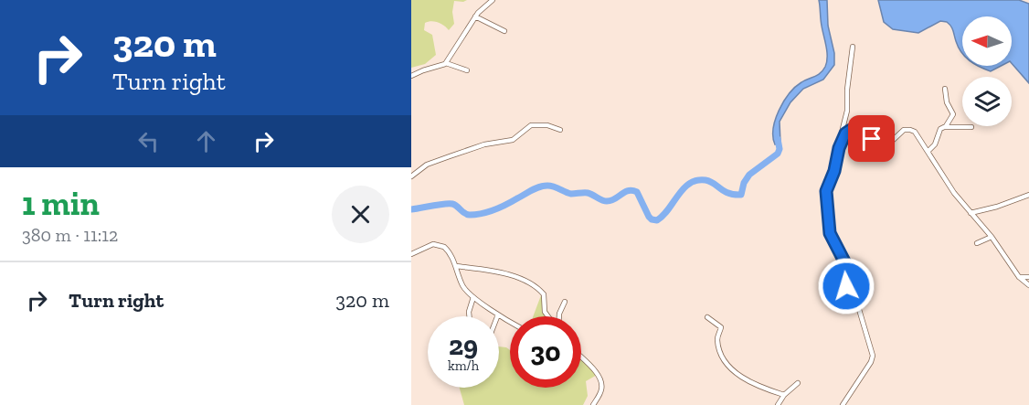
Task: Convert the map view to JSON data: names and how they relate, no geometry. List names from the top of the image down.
{
  "north": "left",
  "page": {
    "turn": ["320 m", "Turn right"],
    "heading": ["1 min", "380 m · 11:12"],
    "list": [
      {
        "name": "Turn right",
        "value": "320 m"
      }
    ],
    "speed": "29 km/h",
    "limit": "30"
  }
}
